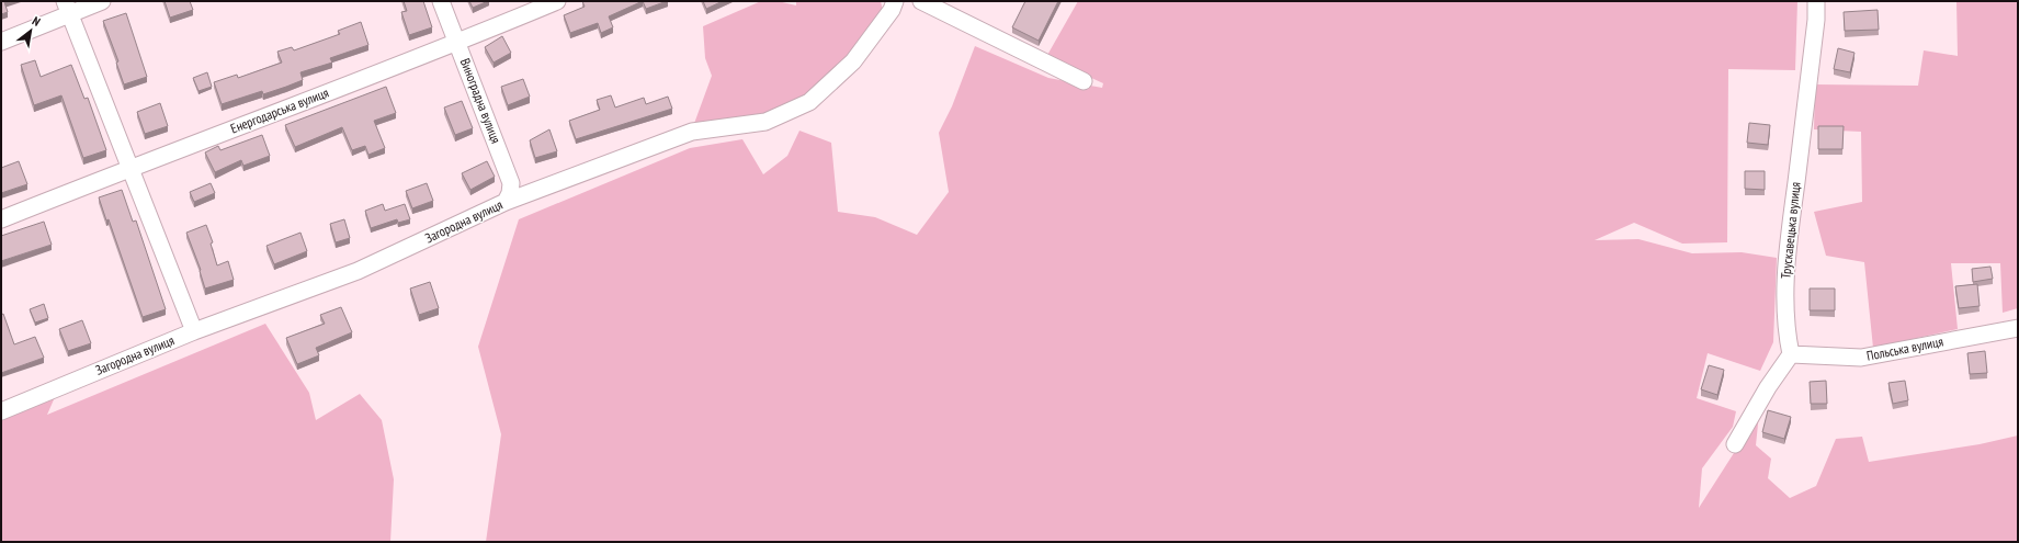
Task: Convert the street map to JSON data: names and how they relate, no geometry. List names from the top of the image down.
{
  "streets": {
    "street": [
      "Виноградна вулиця",
      "Енергодарська вулиця",
      "Загородна вулиця",
      "Трускавецька вулиця",
      "Польська вулиця"
    ]
  },
  "crossings": [
    ["Виноградна вулиця", "Енергодарська вулиця"],
    ["Виноградна вулиця", "Загородна вулиця"],
    ["Трускавецька вулиця", "Польська вулиця"]
  ],
  "north": "top right"
}
